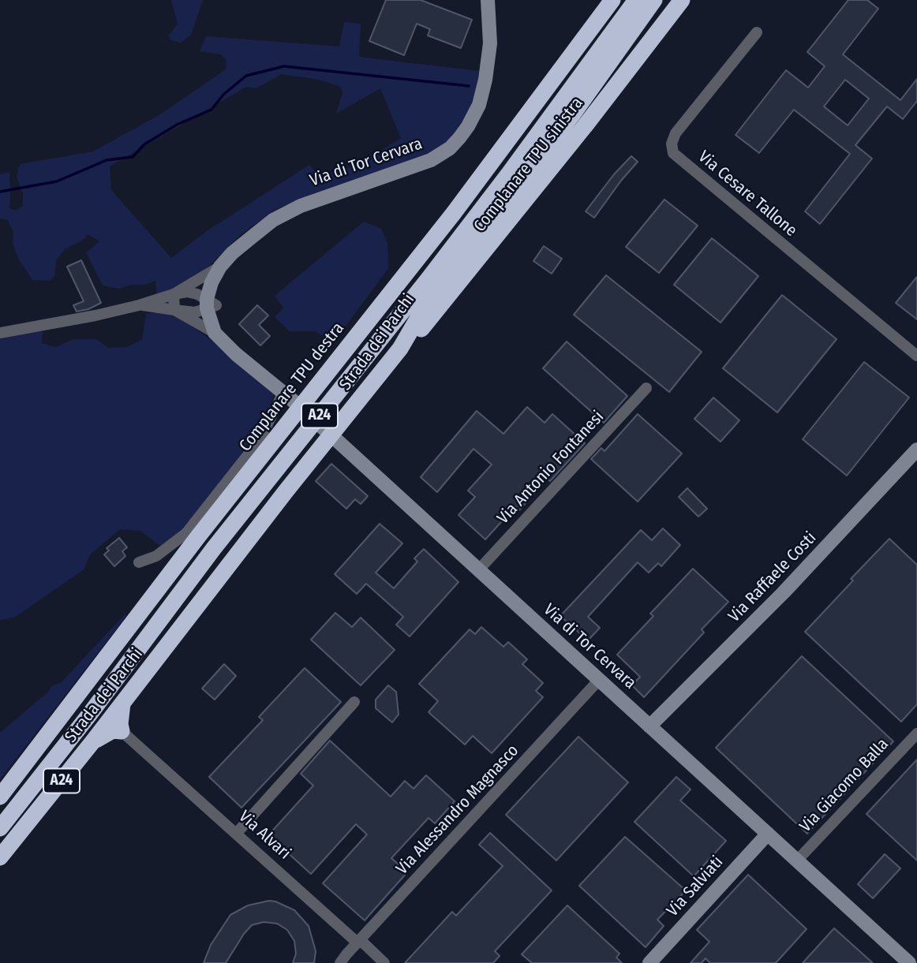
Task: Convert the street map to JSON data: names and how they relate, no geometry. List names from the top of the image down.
{
  "streets": {
    "highway": [
      "Complanare TPU sinistra",
      "Strada dei Parchi",
      "Complanare TPU destra",
      "A24"
    ],
    "street": [
      "Via di Tor Cervara",
      "Via Cesare Tallone",
      "Via Antonio Fontanesi",
      "Via Raffaele Costi",
      "Via Giacomo Balla",
      "Via Alessandro Magnasco",
      "Via Alvari",
      "Via Salviati"
    ]
  },
  "crossings": [
    ["Via di Tor Cervara", "Via Antonio Fontanesi"],
    ["Via di Tor Cervara", "Via Raffaele Costi"],
    ["Via di Tor Cervara", "Via Giacomo Balla"],
    ["Via di Tor Cervara", "Via Alessandro Magnasco"],
    ["Via di Tor Cervara", "Via Salviati"],
    ["Complanare TPU sinistra", "Strada dei Parchi"],
    ["Via Alessandro Magnasco", "Via Alvari"]
  ]
}
